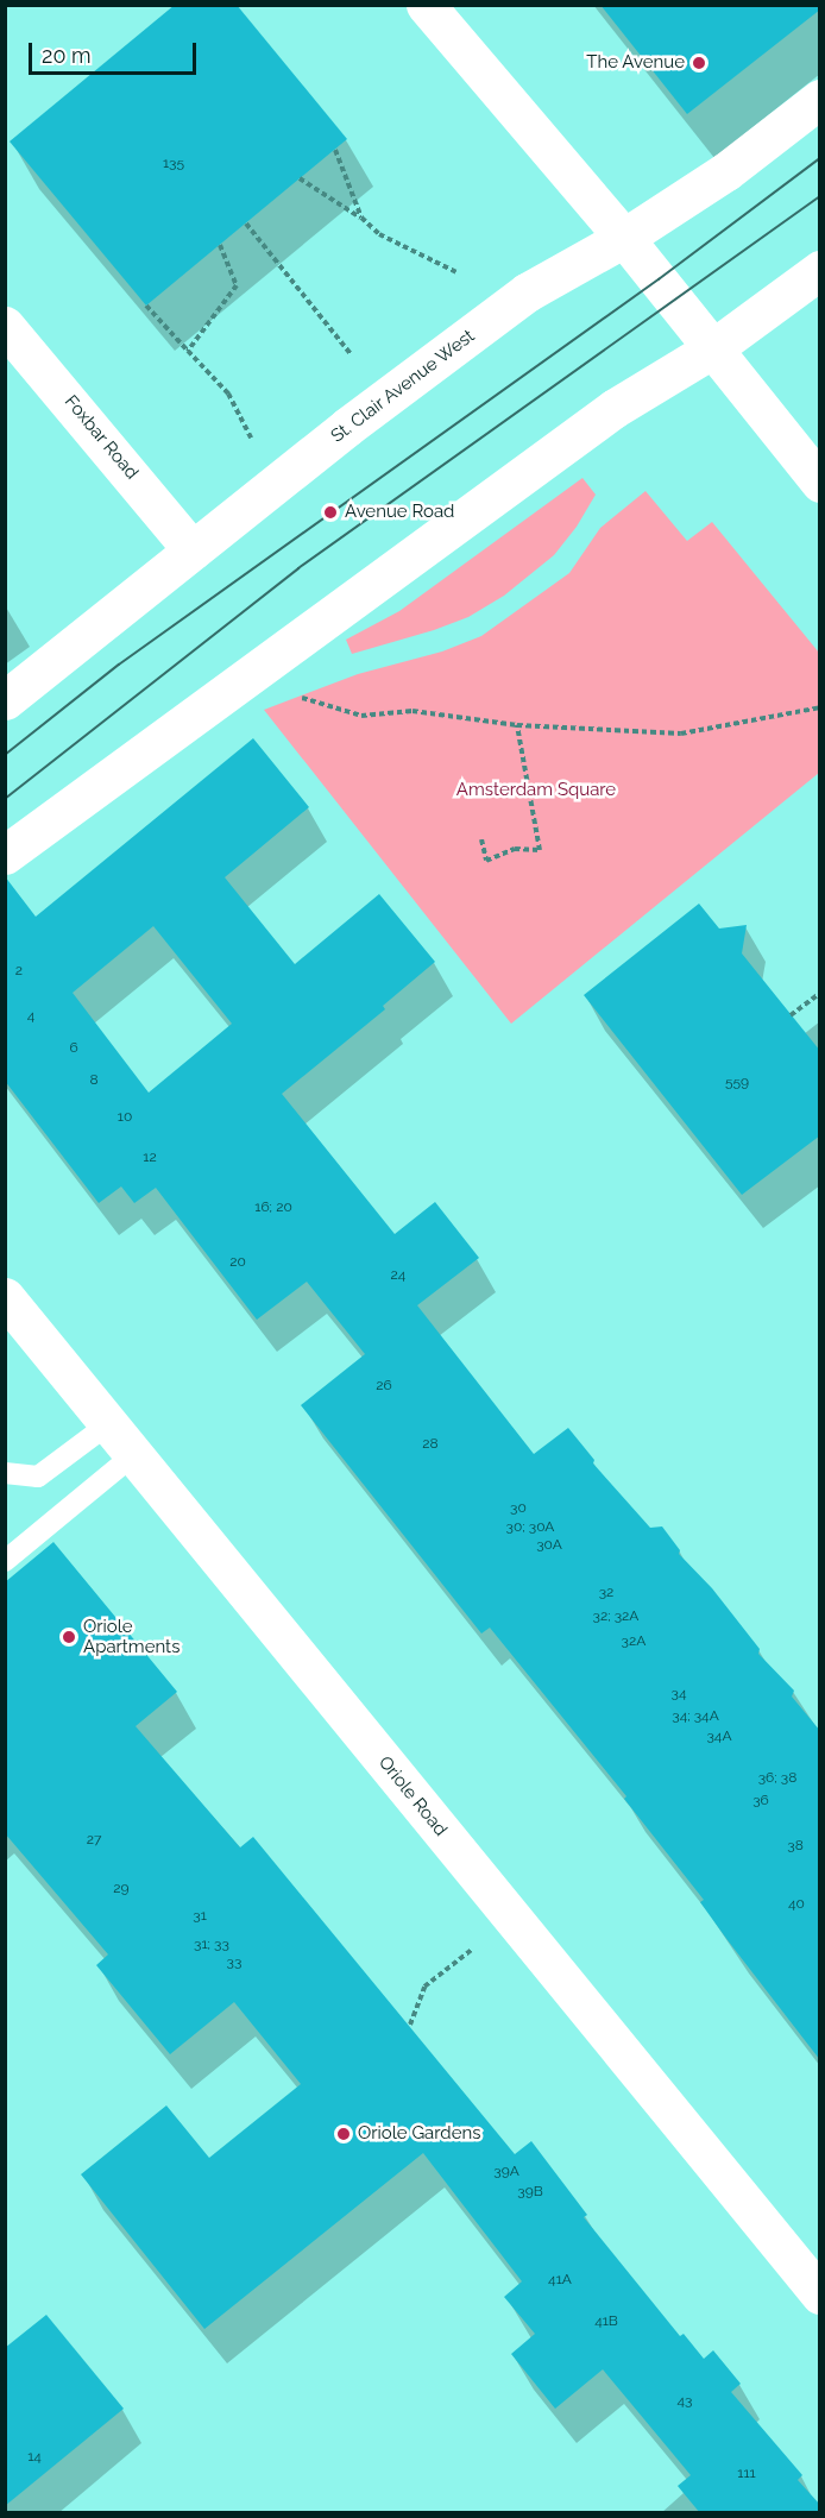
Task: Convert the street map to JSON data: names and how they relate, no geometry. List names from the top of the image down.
{
  "streets": {
    "main road": ["St. Clair Avenue West", "Foxbar Road", "Oriole Road"]
  },
  "crossings": [
    ["St. Clair Avenue West", "Foxbar Road"]
  ],
  "parks": ["Amsterdam Square"],
  "places": [
    "The Avenue",
    "Avenue Road",
    "Oriole Apartments",
    "Oriole Gardens"
  ],
  "house_numbers": [
    "135",
    "2",
    "4",
    "6",
    "8",
    "559",
    "10",
    "12",
    "16; 20",
    "20",
    "24",
    "26",
    "28",
    "30",
    "30; 30A",
    "30A",
    "32",
    "32; 32A",
    "32A",
    "34",
    "34; 34A",
    "34A",
    "36; 38",
    "36",
    "27",
    "38",
    "29",
    "40",
    "31",
    "31; 33",
    "33",
    "39A",
    "39B",
    "41A",
    "41B",
    "43",
    "14",
    "111"
  ],
  "scale_bar": "20 m"
}
